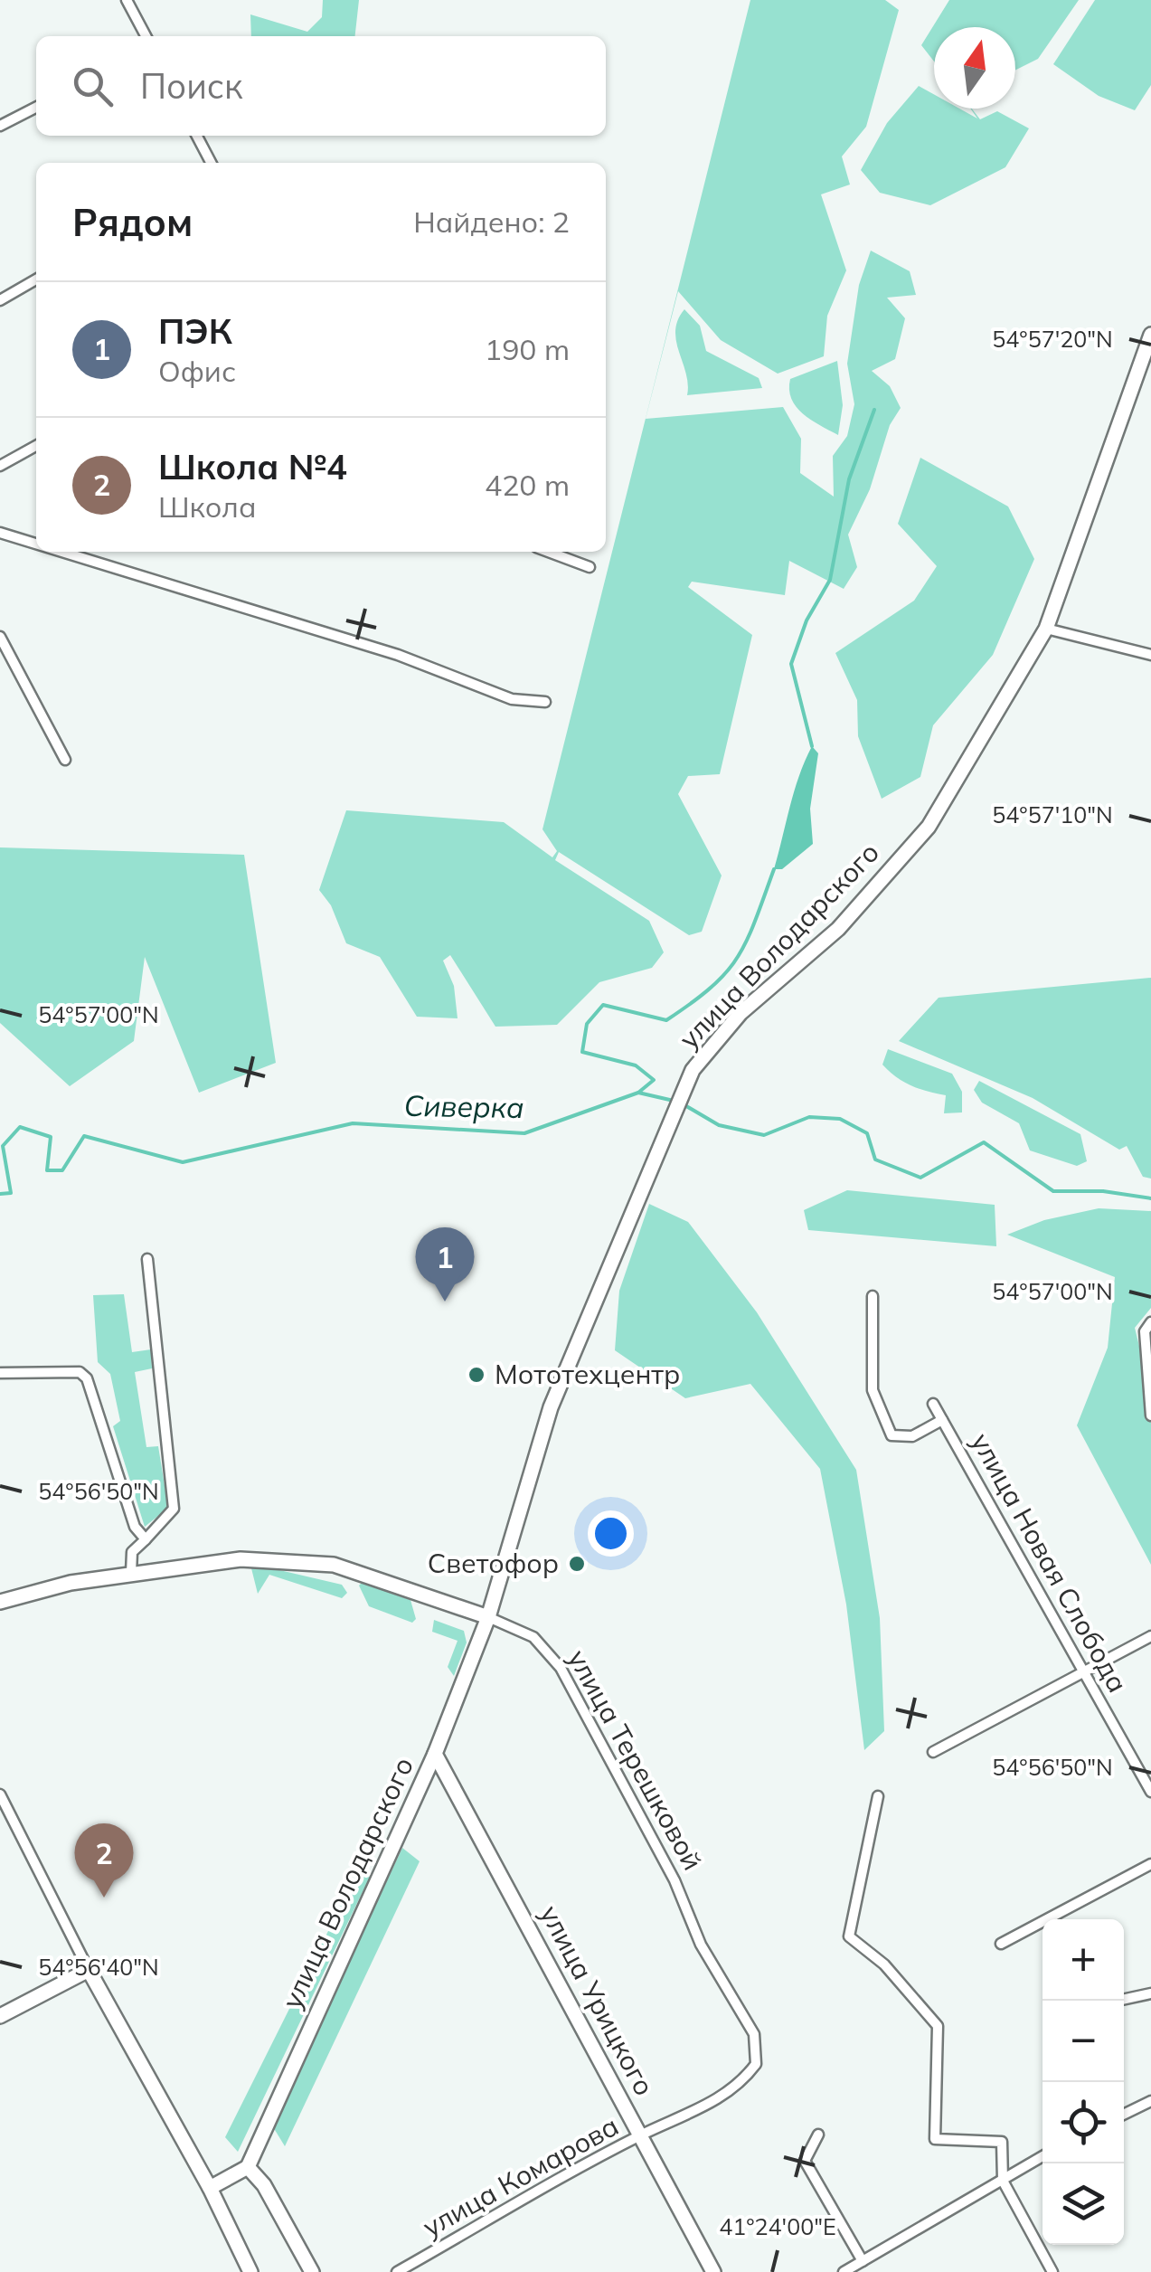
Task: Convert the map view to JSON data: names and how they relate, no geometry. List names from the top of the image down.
{
  "streets": {
    "main road": ["улица Володарского", "улица Терешковой", "улица Урицкого"],
    "street": ["улица Новая Слобода", "улица Комарова"]
  },
  "crossings": [
    ["улица Володарского", "улица Терешковой"],
    ["улица Володарского", "улица Урицкого"],
    ["улица Терешковой", "улица Комарова"],
    ["улица Урицкого", "улица Комарова"]
  ],
  "water": ["Сиверка"],
  "places": ["Мототехцентр", "Светофор"],
  "north": "top",
  "page": {
    "search": "Поиск",
    "heading": ["Рядом", "Найдено: 2"],
    "list": [
      {
        "mark": "1",
        "name": "ПЭК",
        "note": "Офис",
        "value": "190 m"
      },
      {
        "mark": "2",
        "name": "Школа №4",
        "note": "Школа",
        "value": "420 m"
      }
    ],
    "pins": ["1", "2"],
    "map_buttons": ["+", "−"]
  },
  "coordinates": [
    "54°57'20\"N",
    "54°57'10\"N",
    "54°57'00\"N",
    "54°56'50\"N",
    "54°56'40\"N",
    "41°24'00\"E"
  ]
}
